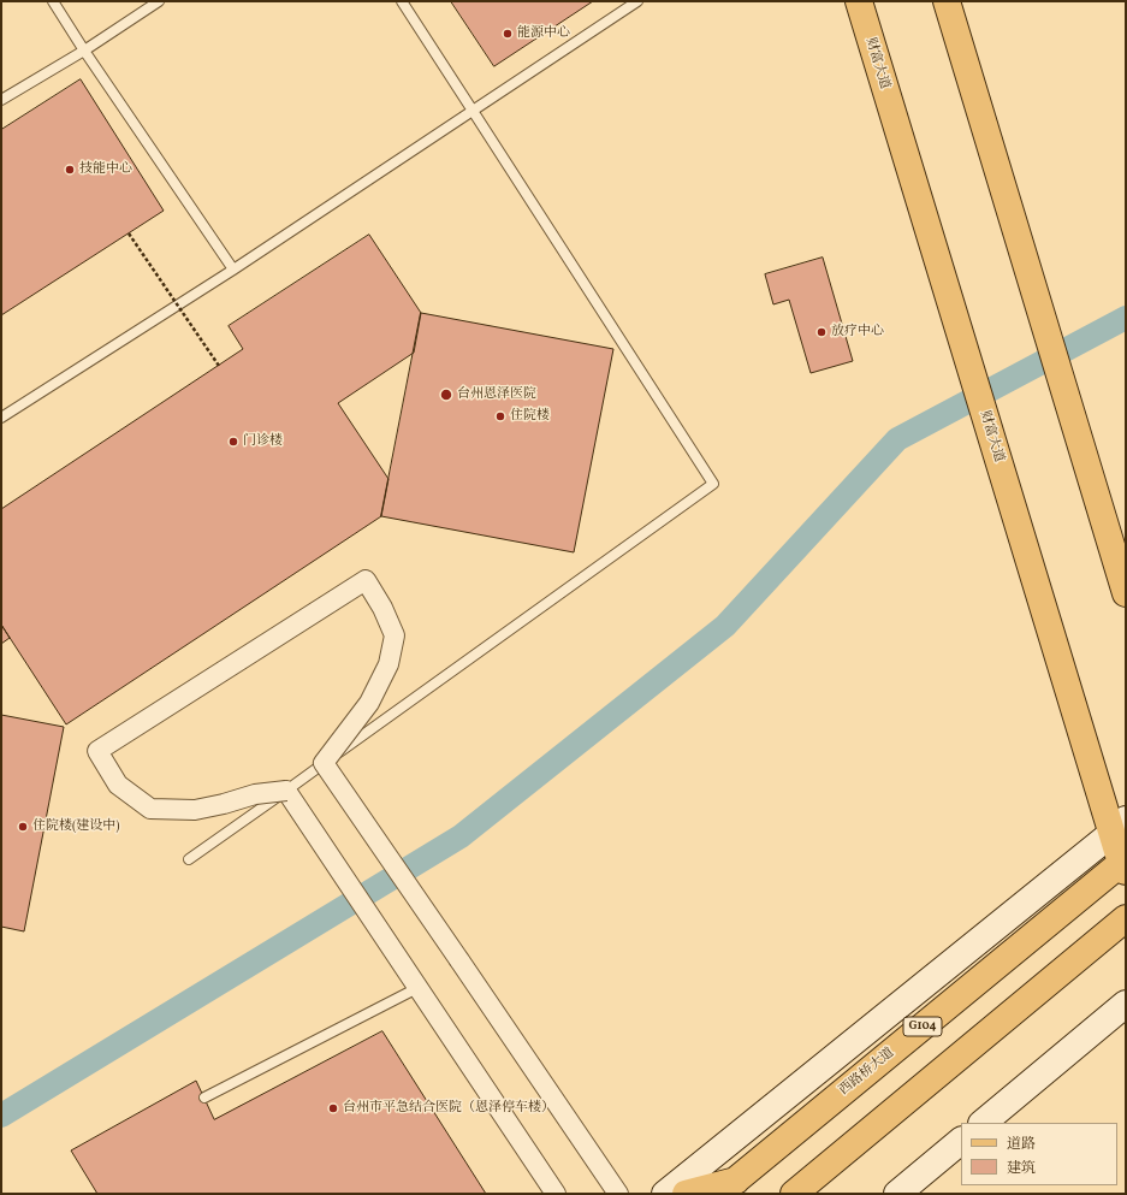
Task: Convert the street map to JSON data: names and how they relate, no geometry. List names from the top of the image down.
{
  "streets": {
    "main road": ["财富大道", "G104", "西路桥大道"]
  },
  "crossings": [
    ["财富大道", "西路桥大道"]
  ],
  "places": [
    "能源中心",
    "技能中心",
    "放疗中心",
    "台州恩泽医院",
    "住院楼",
    "门诊楼",
    "住院楼(建设中)",
    "台州市平急结合医院（恩泽停车楼）"
  ],
  "legend": ["道路", "建筑"]
}
